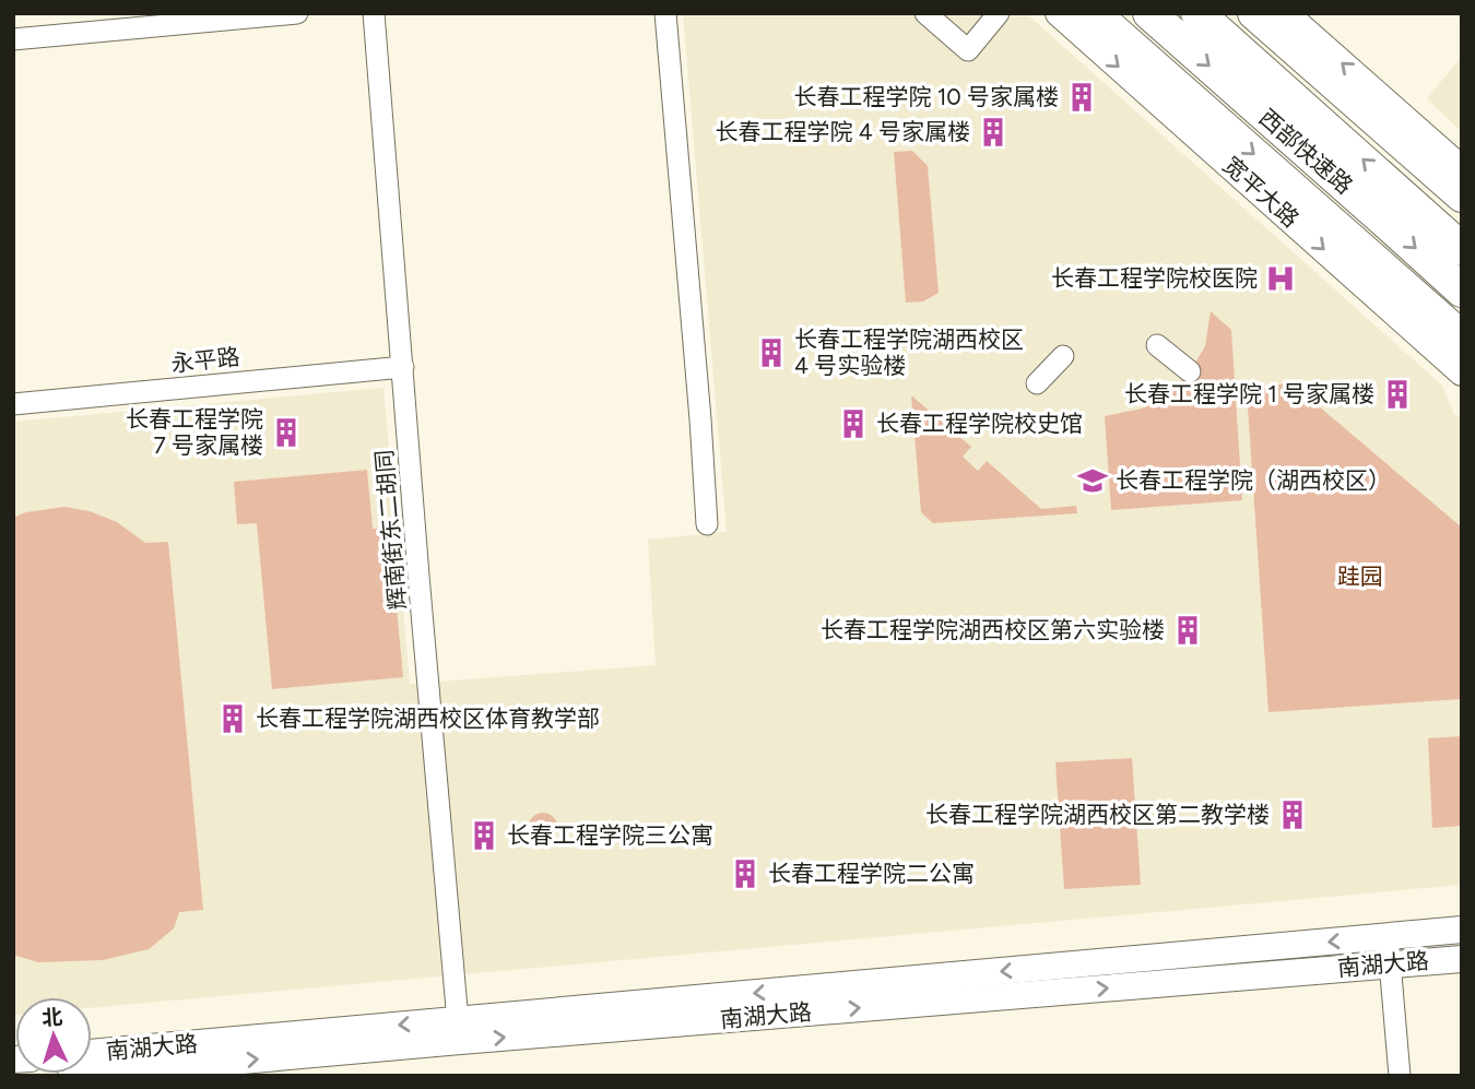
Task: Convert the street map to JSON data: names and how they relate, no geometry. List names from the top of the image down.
{
  "streets": {
    "highway": ["西部快速路"],
    "main road": ["宽平大路", "南湖大路"],
    "street": ["永平路", "辉南街东二胡同"]
  },
  "crossings": [
    ["永平路", "辉南街东二胡同"],
    ["辉南街东二胡同", "南湖大路"]
  ],
  "parks": ["跬园"],
  "places": {
    "building": [
      "长春工程学院 10 号家属楼",
      "长春工程学院 4 号家属楼",
      "长春工程学院湖西校区 4 号实验楼",
      "长春工程学院 1 号家属楼",
      "长春工程学院校史馆",
      "长春工程学院 7 号家属楼",
      "长春工程学院湖西校区第六实验楼",
      "长春工程学院湖西校区体育教学部",
      "长春工程学院湖西校区第二教学楼",
      "长春工程学院三公寓",
      "长春工程学院二公寓"
    ],
    "hospital": ["长春工程学院校医院"],
    "school or university": ["长春工程学院（湖西校区）"]
  },
  "north": "top"
}
